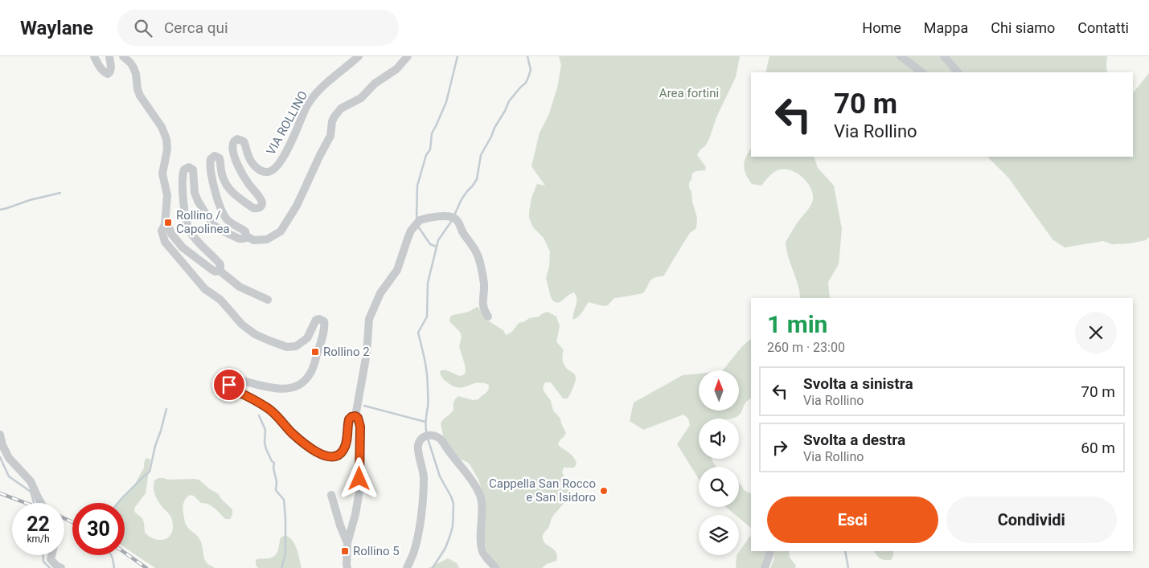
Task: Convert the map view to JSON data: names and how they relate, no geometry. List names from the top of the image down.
{
  "streets": {
    "street": ["VIA ROLLINO"]
  },
  "parks": ["Area fortini"],
  "places": {
    "transit": ["Rollino / Capolinea", "Rollino 2", "Rollino 5"],
    "other": ["Cappella San Rocco e San Isidoro"]
  },
  "north": "top",
  "page": {
    "header": "Waylane",
    "search": "Cerca qui",
    "nav": [
      "Home",
      "Mappa",
      "Chi siamo",
      "Contatti"
    ],
    "turn": ["70 m", "Via Rollino"],
    "heading": ["1 min", "260 m · 23:00"],
    "list": [
      {
        "name": "Svolta a sinistra",
        "note": "Via Rollino",
        "value": "70 m"
      },
      {
        "name": "Svolta a destra",
        "note": "Via Rollino",
        "value": "60 m"
      }
    ],
    "buttons": ["Esci", "Condividi"],
    "speed": "22 km/h",
    "limit": "30"
  }
}
